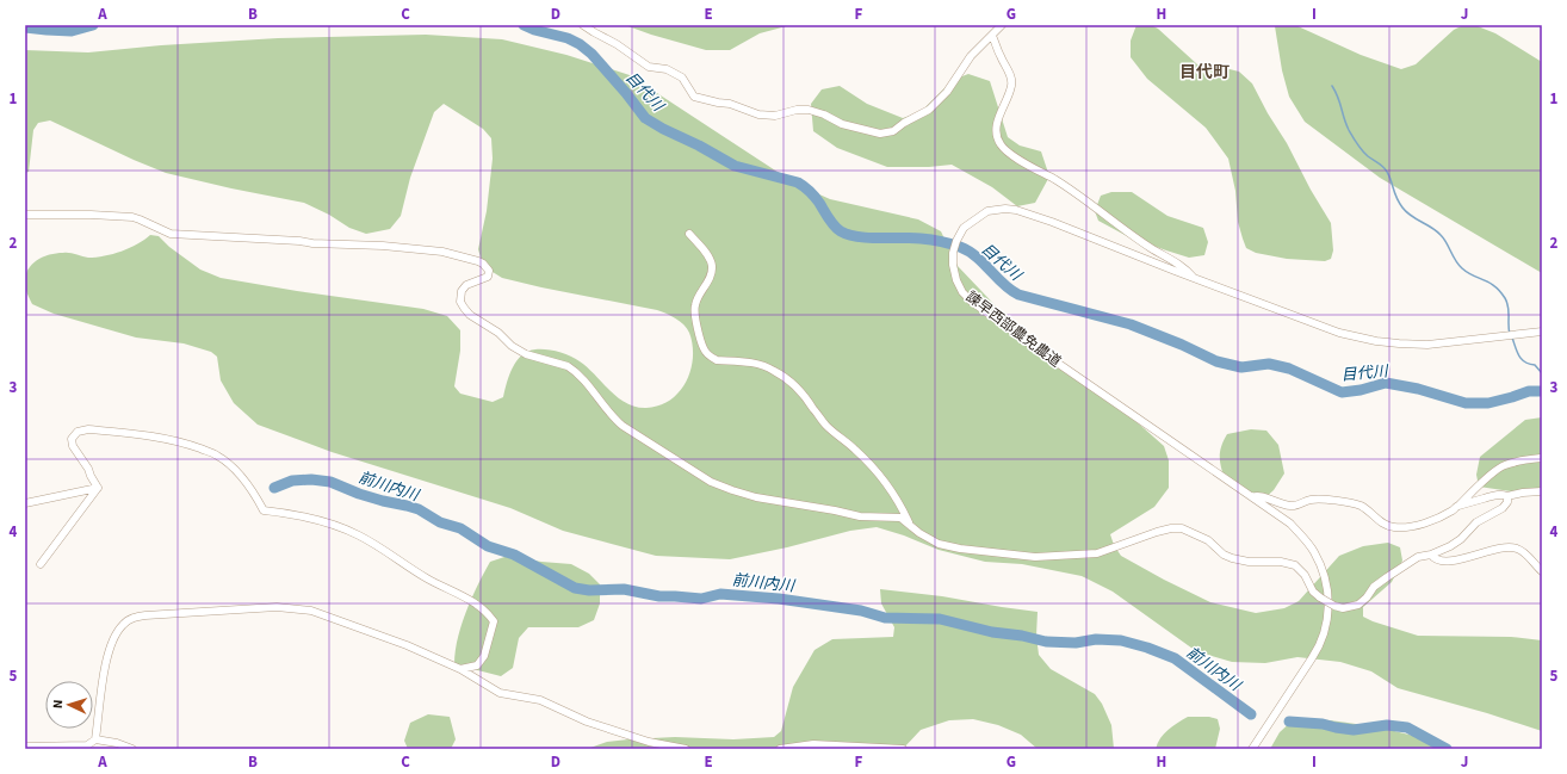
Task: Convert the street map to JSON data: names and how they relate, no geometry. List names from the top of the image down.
{
  "streets": {
    "street": ["諫早西部農免農道"]
  },
  "districts": ["目代町"],
  "water": ["目代川", "前川内川"],
  "north": "left",
  "grid": {
    "columns": [
      "A",
      "B",
      "C",
      "D",
      "E",
      "F",
      "G",
      "H",
      "I",
      "J"
    ],
    "rows": [
      "1",
      "2",
      "3",
      "4",
      "5"
    ]
  }
}
